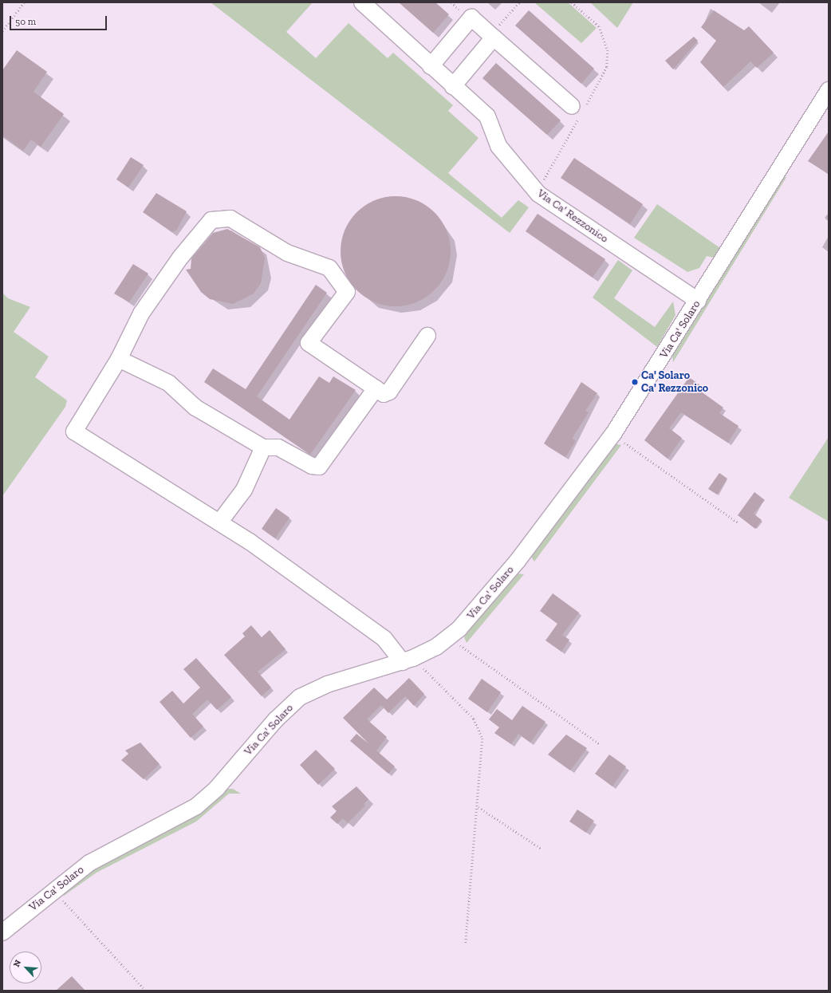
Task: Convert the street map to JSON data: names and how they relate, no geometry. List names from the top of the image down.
{
  "streets": {
    "street": ["Via Ca' Rezzonico", "Via Ca' Solaro"]
  },
  "crossings": [
    ["Via Ca' Rezzonico", "Via Ca' Solaro"]
  ],
  "places": ["Ca' Solaro Ca' Rezzonico"],
  "scale_bar": "50 m",
  "north": "top left"
}
